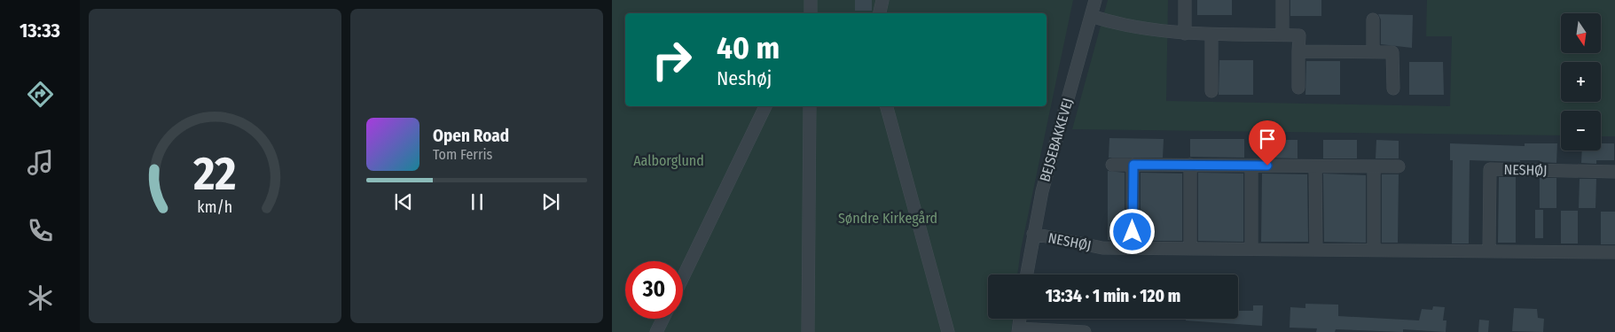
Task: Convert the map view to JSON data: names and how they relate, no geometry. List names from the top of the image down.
{
  "streets": {
    "street": ["BEJSEBAKKEVEJ", "NESHØJ"]
  },
  "crossings": [
    ["BEJSEBAKKEVEJ", "NESHØJ"]
  ],
  "parks": ["Aalborglund", "Søndre Kirkegård"],
  "north": "bottom",
  "page": {
    "tabs": "13:33",
    "map_buttons": ["+", "−"],
    "turn": ["40 m", "Neshøj"],
    "song": ["Open Road", "Tom Ferris"],
    "limit": "30",
    "trip": "13:34 · 1 min · 120 m",
    "gauge": ["22", "km/h"]
  }
}
